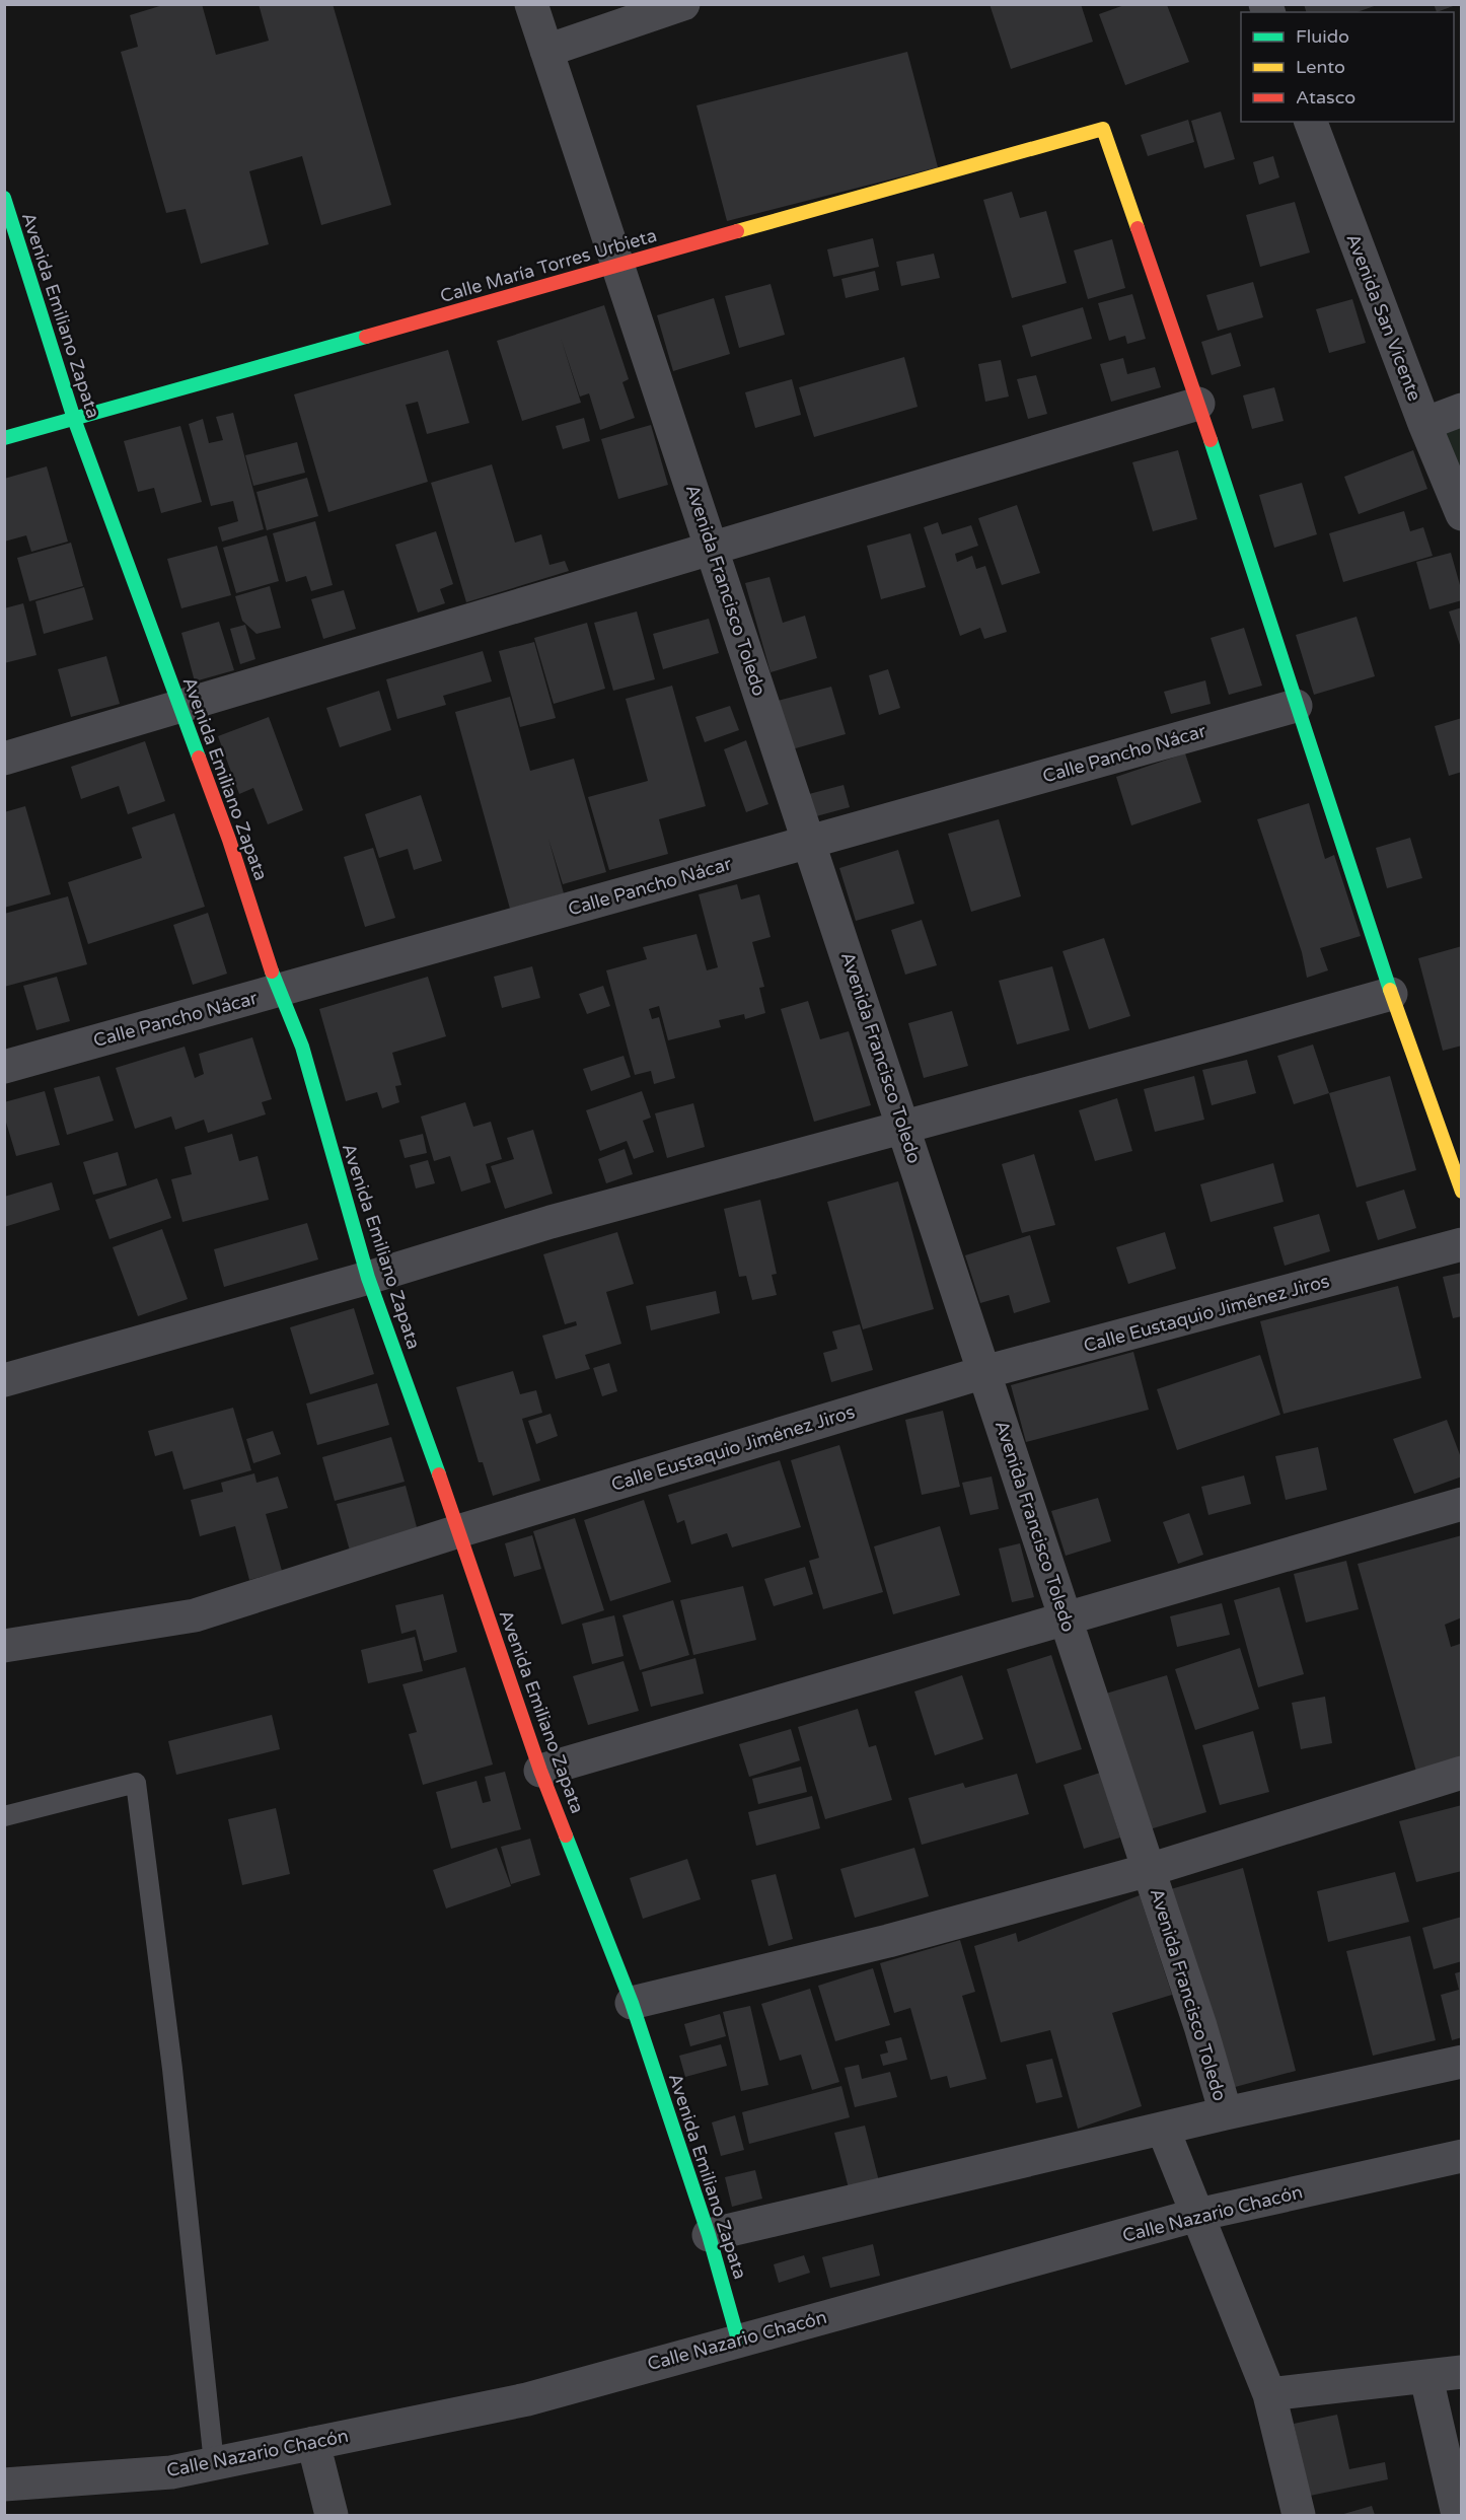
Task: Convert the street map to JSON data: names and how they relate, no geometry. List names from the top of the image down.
{
  "streets": {
    "street": [
      "Calle María Torres Urbieta",
      "Avenida Emiliano Zapata",
      "Avenida San Vicente",
      "Avenida Francisco Toledo",
      "Calle Pancho Nácar",
      "Calle Eustaquio Jiménez Jiros",
      "Calle Nazario Chacón"
    ]
  },
  "crossings": [
    ["Calle María Torres Urbieta", "Avenida Emiliano Zapata"],
    ["Calle María Torres Urbieta", "Avenida Francisco Toledo"],
    ["Avenida Emiliano Zapata", "Calle Pancho Nácar"],
    ["Avenida Emiliano Zapata", "Calle Eustaquio Jiménez Jiros"],
    ["Avenida Emiliano Zapata", "Calle Nazario Chacón"],
    ["Avenida Francisco Toledo", "Calle Pancho Nácar"],
    ["Avenida Francisco Toledo", "Calle Eustaquio Jiménez Jiros"]
  ],
  "legend": ["Fluido", "Lento", "Atasco"]
}
